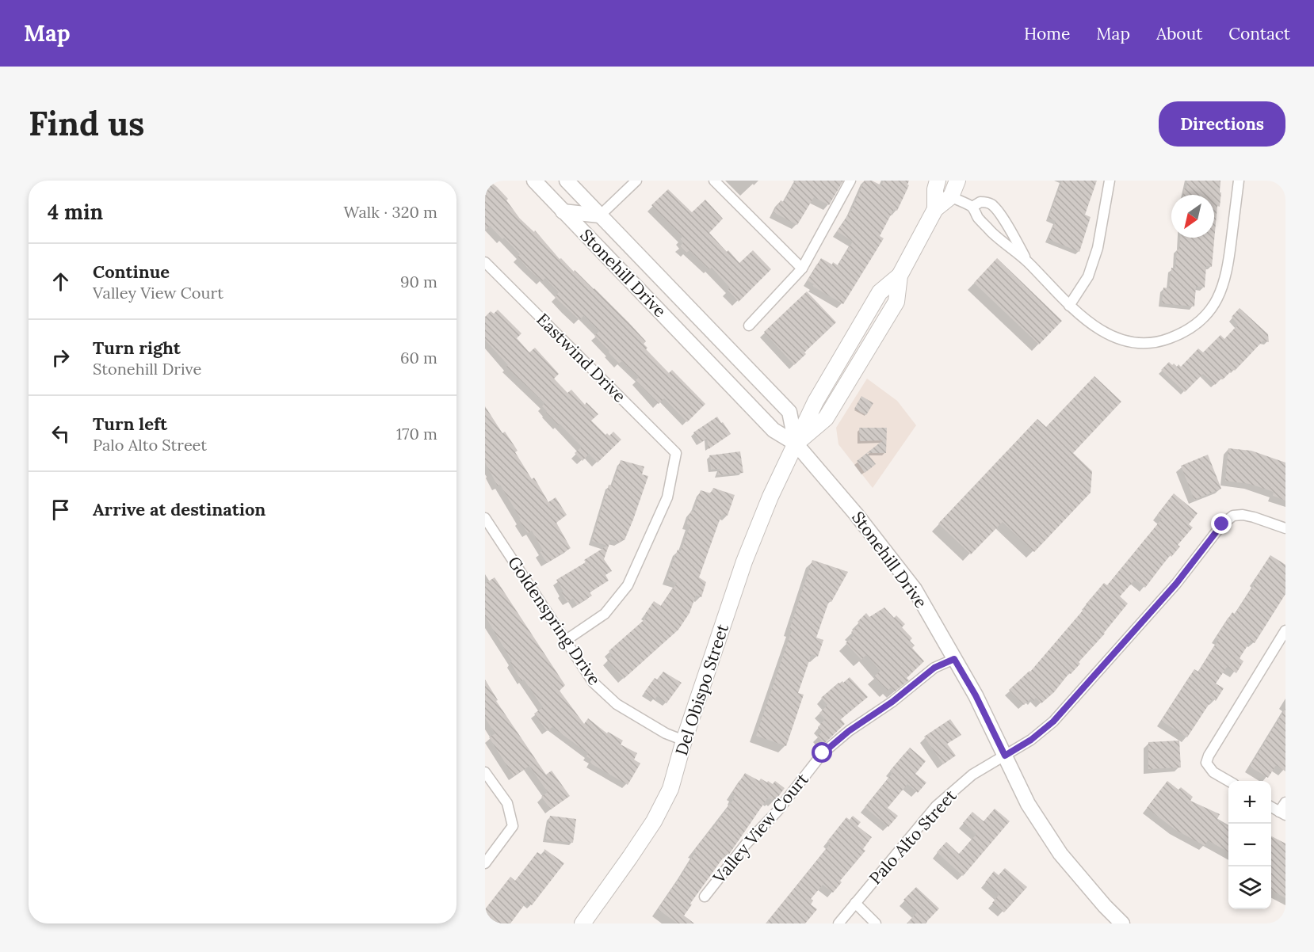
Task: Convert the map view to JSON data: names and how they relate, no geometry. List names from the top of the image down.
{
  "streets": {
    "main road": ["Stonehill Drive", "Del Obispo Street"],
    "street": [
      "Eastwind Drive",
      "Goldenspring Drive",
      "Valley View Court",
      "Palo Alto Street"
    ]
  },
  "crossings": [
    ["Stonehill Drive", "Del Obispo Street"],
    ["Stonehill Drive", "Valley View Court"],
    ["Stonehill Drive", "Palo Alto Street"],
    ["Eastwind Drive", "Goldenspring Drive"],
    ["Goldenspring Drive", "Del Obispo Street"]
  ],
  "north": "bottom left",
  "page": {
    "header": "Map",
    "nav": [
      "Home",
      "Map",
      "About",
      "Contact"
    ],
    "buttons": "Directions",
    "title": "Find us",
    "heading": ["4 min", "Walk · 320 m"],
    "list": [
      ["Continue", "Valley View Court", "90 m"],
      ["Turn right", "Stonehill Drive", "60 m"],
      ["Turn left", "Palo Alto Street", "170 m"],
      "Arrive at destination"
    ],
    "map_buttons": ["+", "−"]
  }
}
